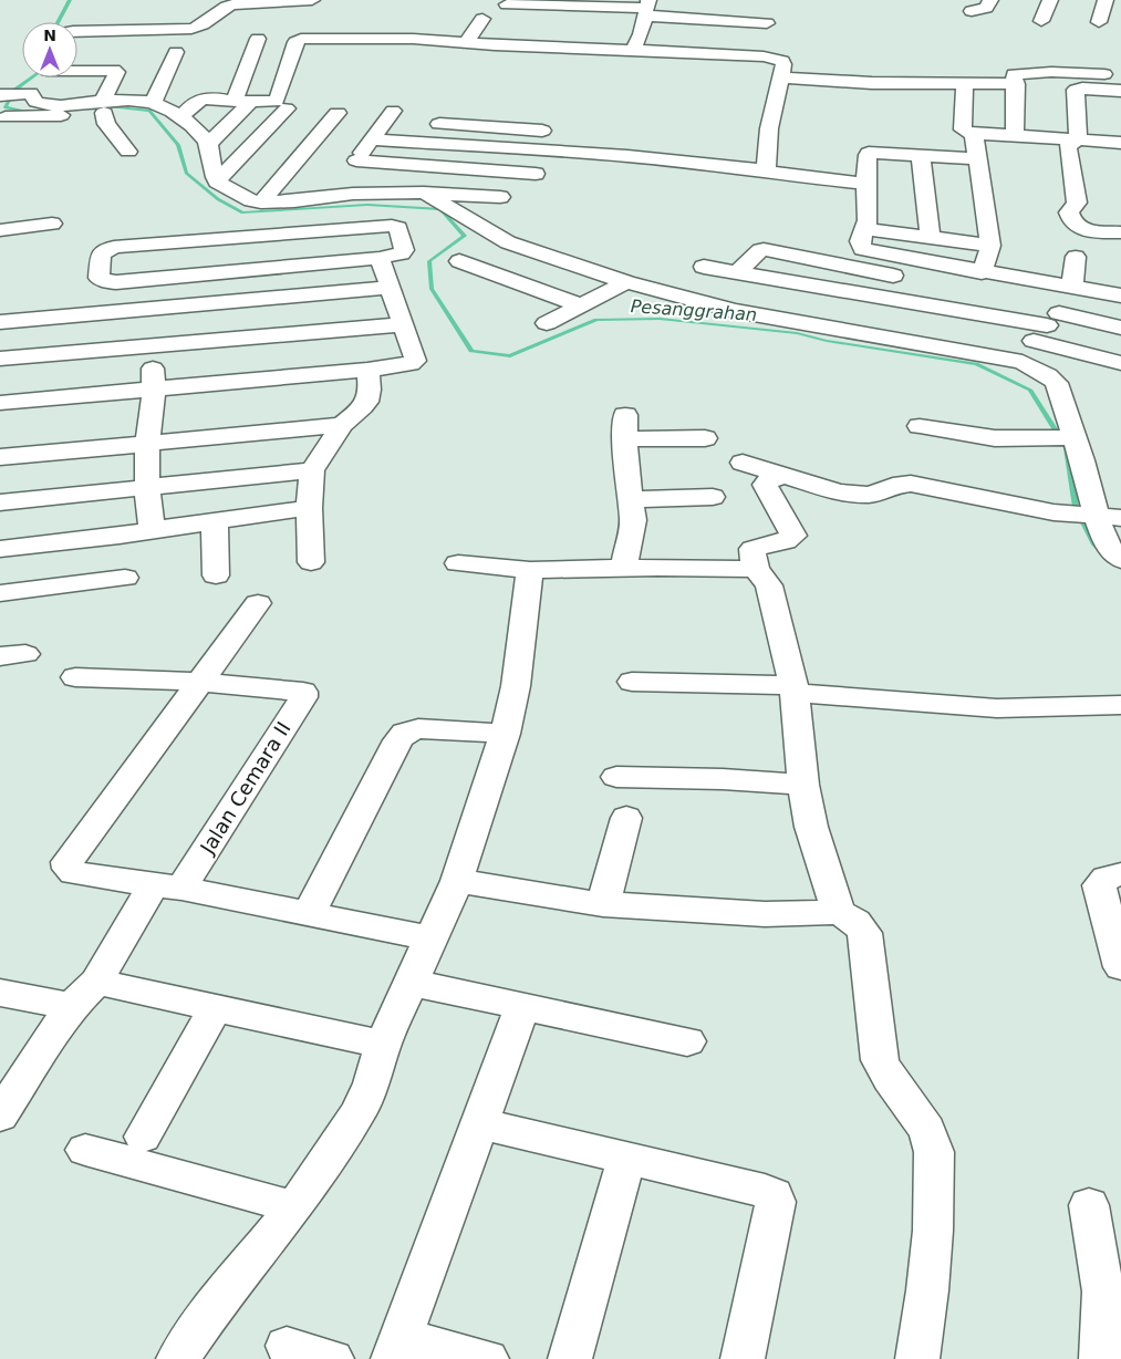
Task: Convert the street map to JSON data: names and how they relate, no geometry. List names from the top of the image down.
{
  "streets": {
    "street": ["Jalan Cemara II"]
  },
  "water": ["Pesanggrahan"],
  "north": "top"
}
